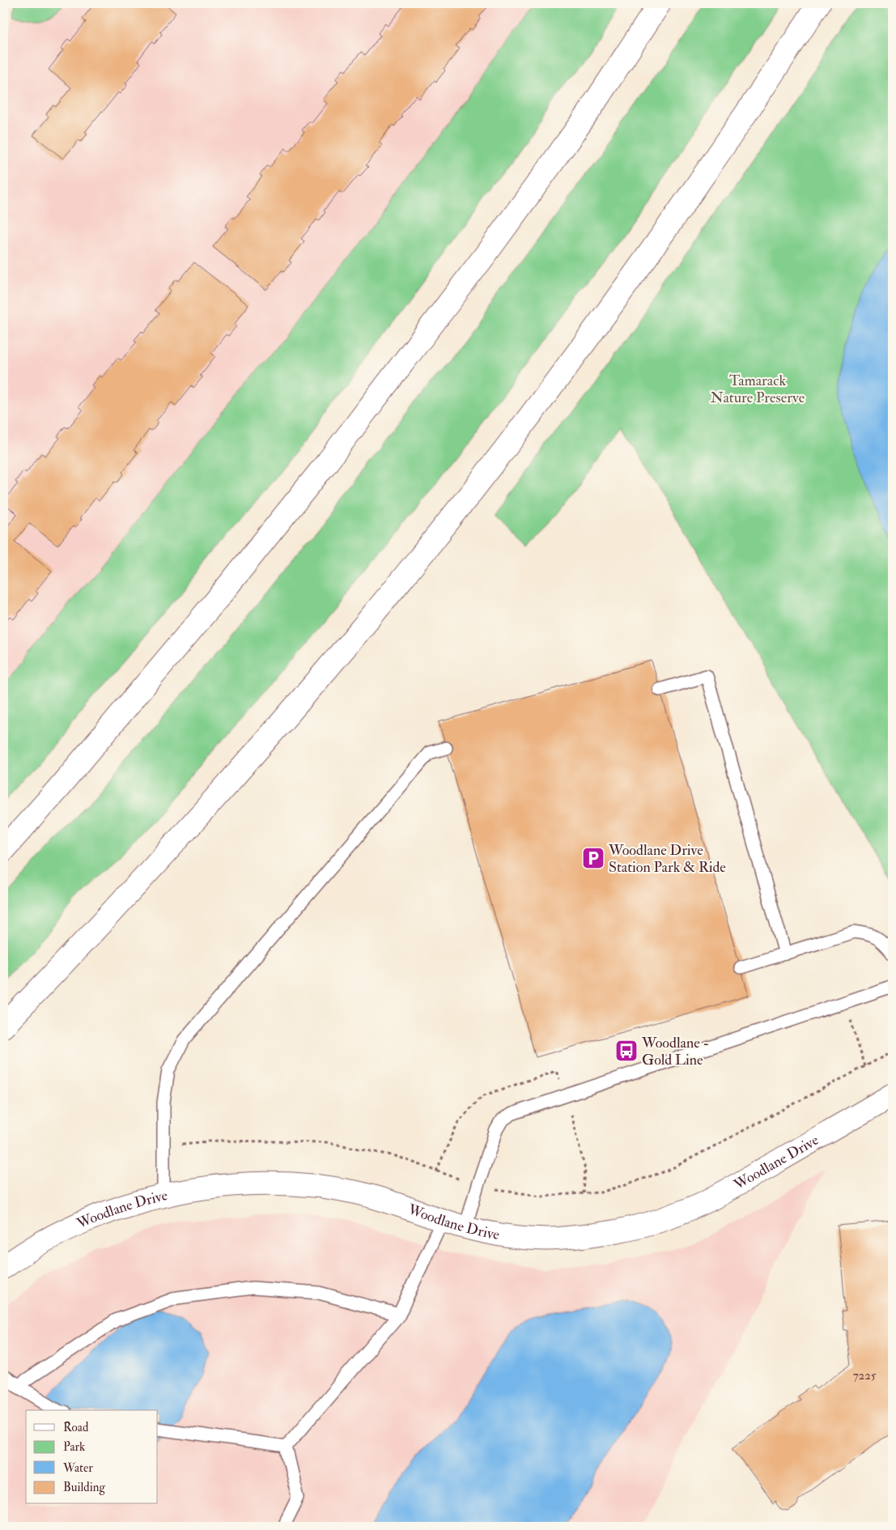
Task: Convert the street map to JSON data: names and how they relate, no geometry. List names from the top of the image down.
{
  "streets": {
    "main road": ["Woodlane Drive"]
  },
  "parks": ["Tamarack Nature Preserve"],
  "places": {
    "parking": ["Woodlane Drive Station Park & Ride"],
    "bus stop": ["Woodlane - Gold Line"]
  },
  "house_numbers": ["7225"],
  "legend": [
    "Road",
    "Park",
    "Water",
    "Building"
  ]
}
